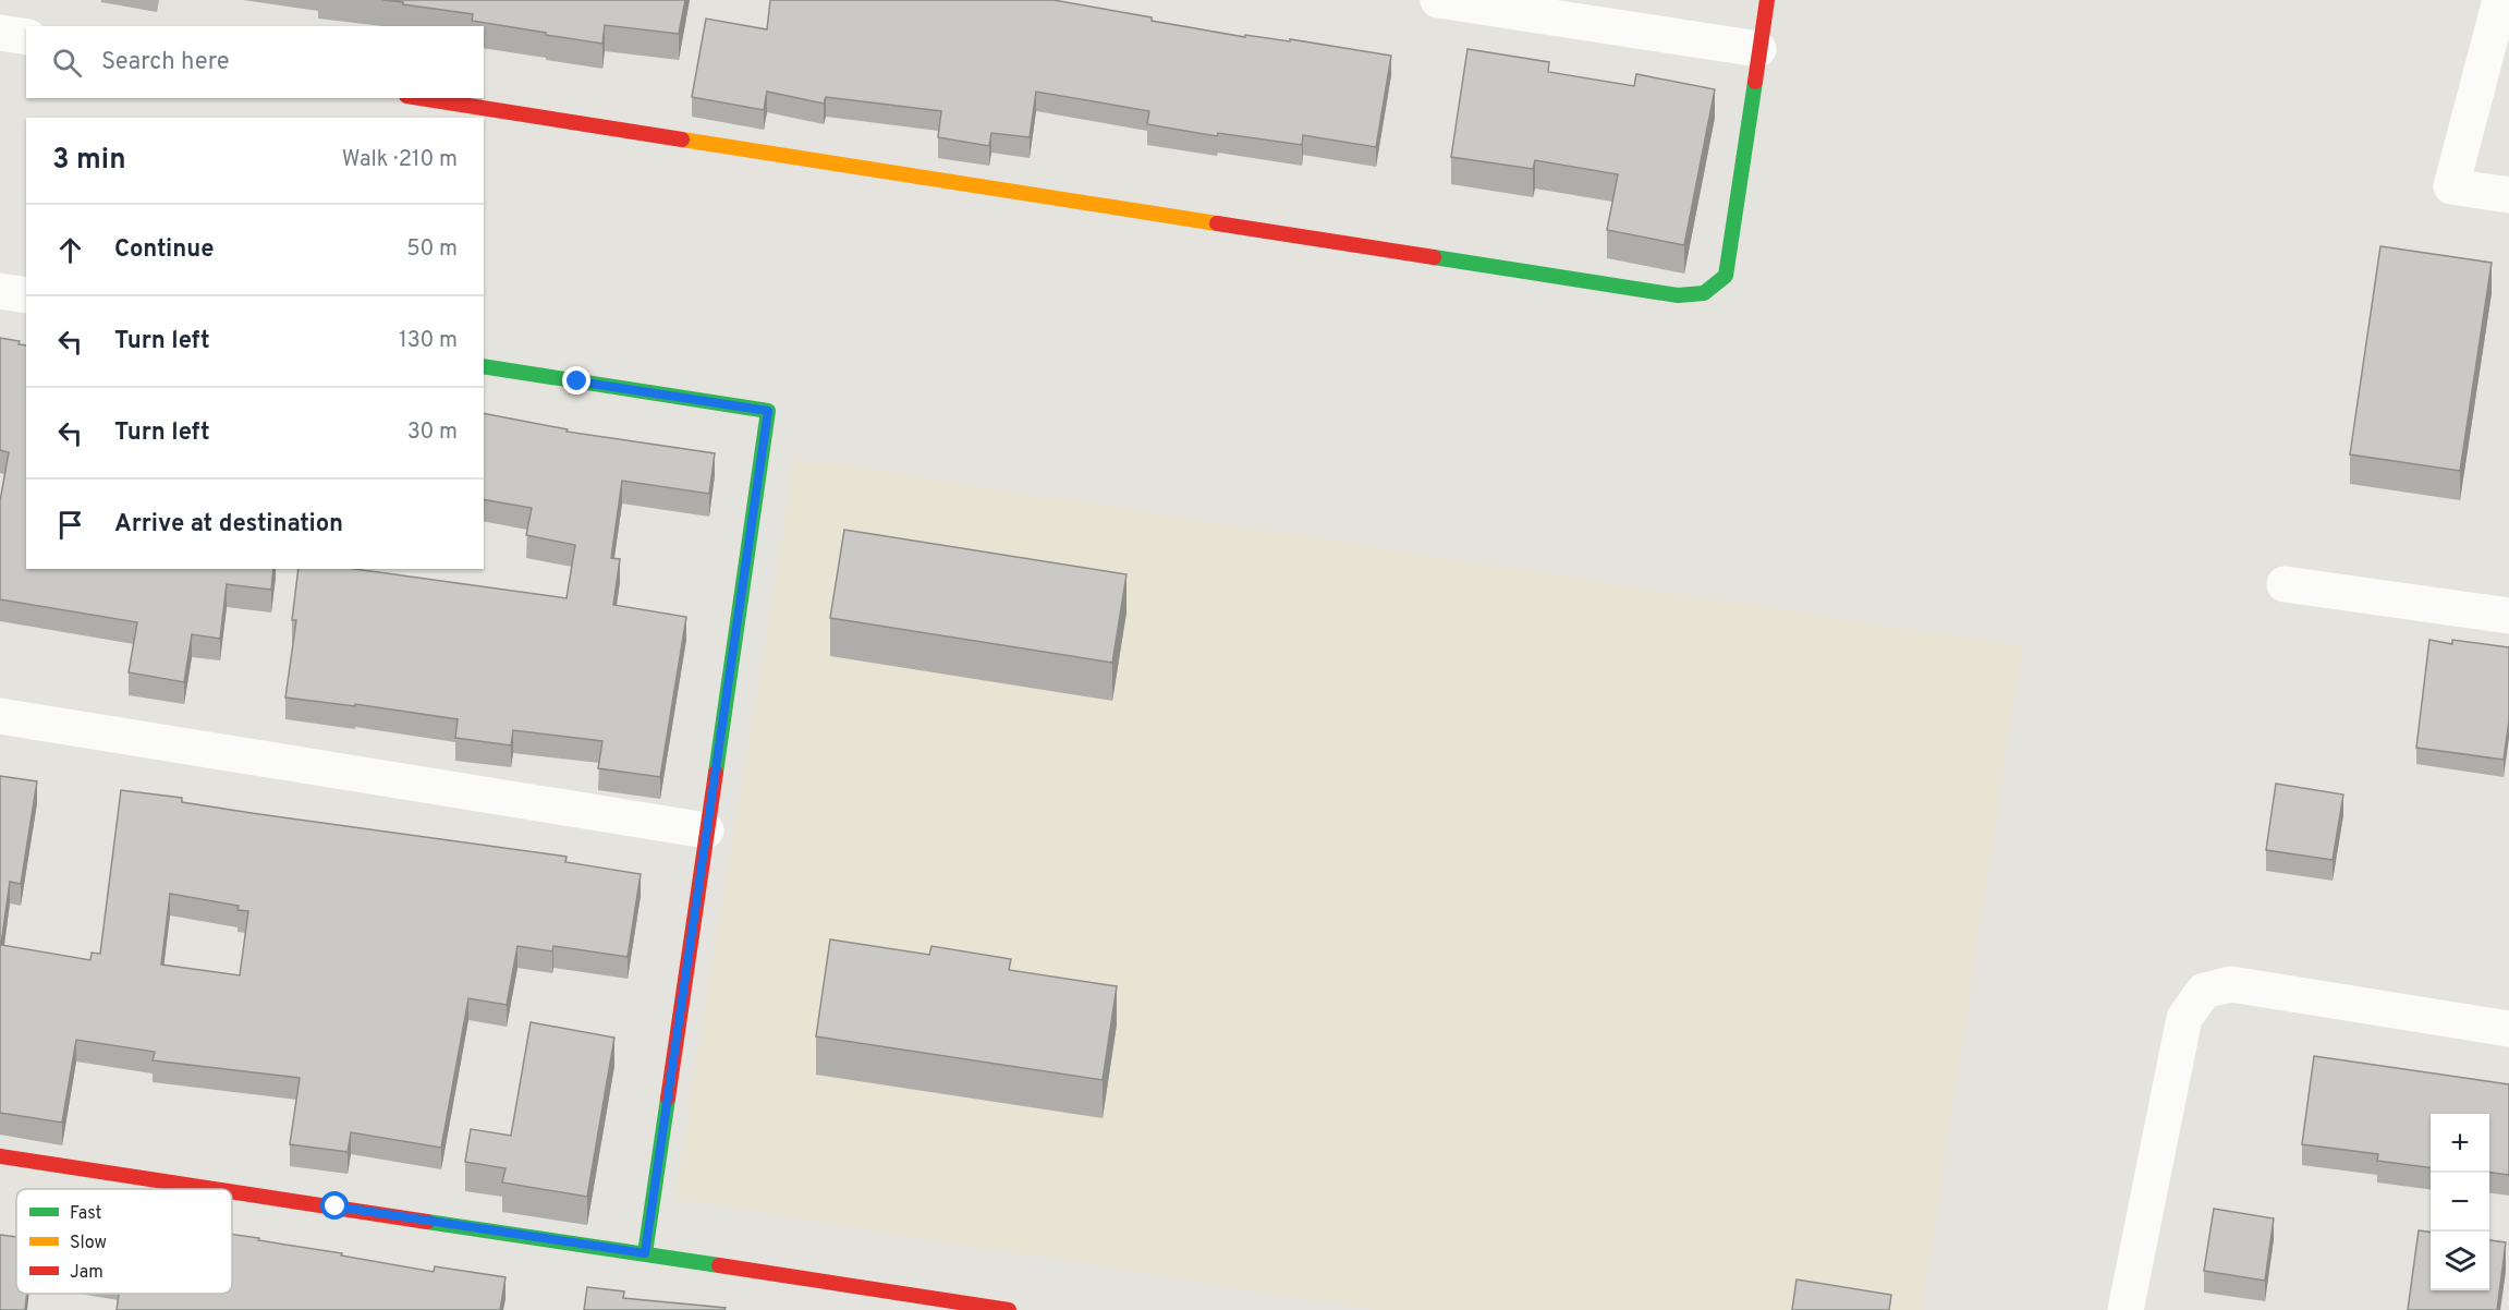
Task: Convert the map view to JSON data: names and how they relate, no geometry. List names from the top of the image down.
{
  "legend": ["Fast", "Slow", "Jam"],
  "page": {
    "search": "Search here",
    "heading": ["3 min", "Walk · 210 m"],
    "list": [
      ["Continue", "50 m"],
      ["Turn left", "130 m"],
      ["Turn left", "30 m"],
      "Arrive at destination"
    ],
    "map_buttons": ["+", "−"]
  }
}
